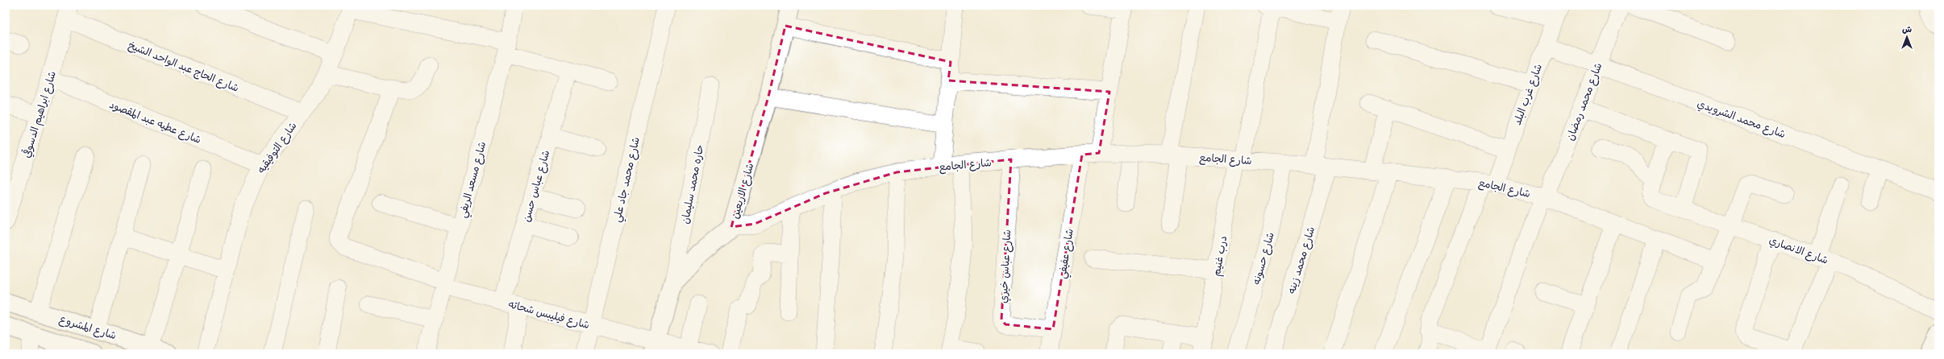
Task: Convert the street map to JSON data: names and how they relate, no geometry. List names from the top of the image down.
{
  "streets": {
    "street": [
      "شارع الحاج عبد الواحد الشيخ",
      "شارع غرب البلد",
      "شارع محمد رمضان",
      "شارع ابراهيم الدسوقي",
      "شارع محمد الشرويدي",
      "شارع عطيه عبد المقصود",
      "شارع التوفيقيه",
      "شارع الجامع",
      "شارع مسعد الريفي",
      "شارع محمد جاد علي",
      "حاره محمد سليمان",
      "شارع عباس حسن",
      "شارع الاربعين",
      "شارع الانصاري",
      "شارع عفيفي",
      "درب غنيم",
      "شارع حسونه",
      "شارع محمد زينه",
      "شارع عباس خيري",
      "شارع فيليبس شحاته",
      "شارع المشروع"
    ]
  },
  "crossings": [
    ["شارع الحاج عبد الواحد الشيخ", "شارع ابراهيم الدسوقي"],
    ["شارع الحاج عبد الواحد الشيخ", "شارع التوفيقيه"],
    ["شارع غرب البلد", "شارع محمد الشرويدي"],
    ["شارع غرب البلد", "شارع الجامع"],
    ["شارع محمد رمضان", "شارع محمد الشرويدي"],
    ["شارع محمد رمضان", "شارع الجامع"],
    ["شارع ابراهيم الدسوقي", "شارع عطيه عبد المقصود"],
    ["شارع عطيه عبد المقصود", "شارع التوفيقيه"],
    ["شارع الجامع", "شارع الاربعين"],
    ["شارع الجامع", "شارع عفيفي"],
    ["شارع الجامع", "درب غنيم"],
    ["شارع الجامع", "شارع حسونه"],
    ["شارع الجامع", "شارع محمد زينه"],
    ["شارع الجامع", "شارع عباس خيري"],
    ["شارع مسعد الريفي", "شارع فيليبس شحاته"],
    ["شارع محمد جاد علي", "شارع فيليبس شحاته"],
    ["حاره محمد سليمان", "شارع الاربعين"],
    ["شارع عباس حسن", "شارع فيليبس شحاته"],
    ["شارع الاربعين", "شارع فيليبس شحاته"],
    ["شارع عفيفي", "شارع عباس خيري"]
  ],
  "north": "top"
}
